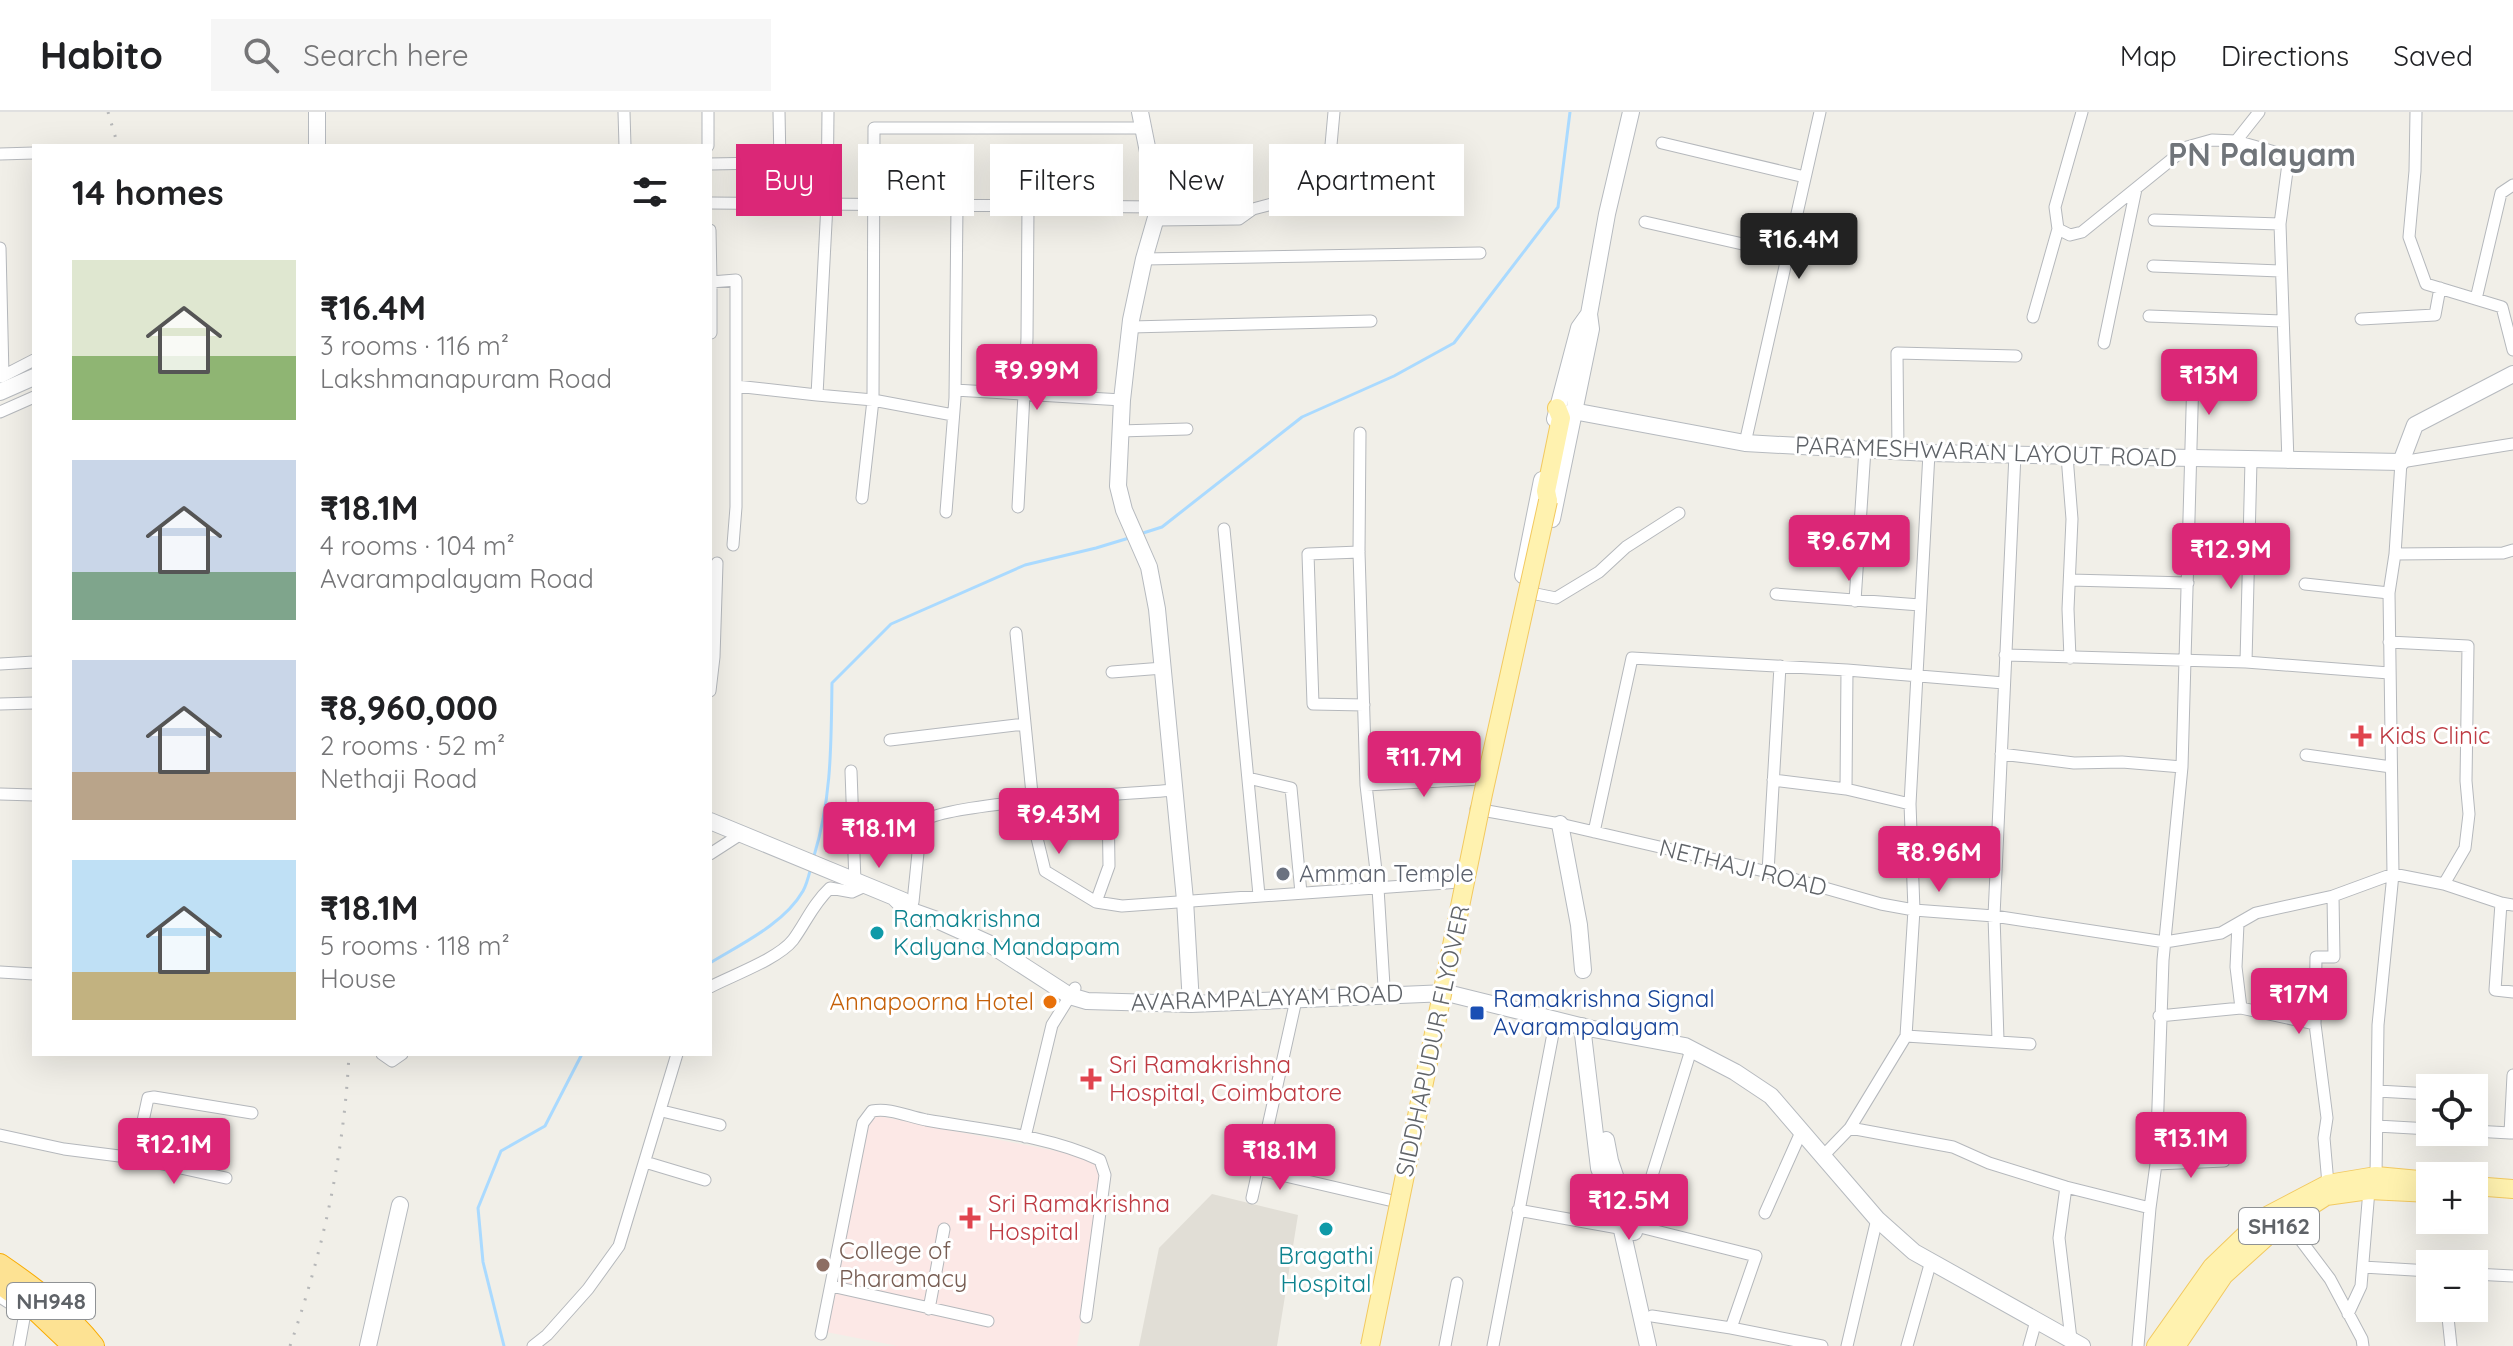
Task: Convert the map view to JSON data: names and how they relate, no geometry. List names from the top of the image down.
{
  "streets": {
    "highway": ["NH948"],
    "main road": ["SIDDHAPUDUR FLYOVER", "SH162"],
    "street": ["PARAMESHWARAN LAYOUT ROAD", "NETHAJI ROAD", "AVARAMPALAYAM ROAD"]
  },
  "crossings": [
    ["PARAMESHWARAN LAYOUT ROAD", "SIDDHAPUDUR FLYOVER"]
  ],
  "districts": ["PN Palayam"],
  "places": {
    "health": ["Kids Clinic", "Sri Ramakrishna Hospital, Coimbatore", "Sri Ramakrishna Hospital"],
    "other": [
      "Amman Temple",
      "Ramakrishna Kalyana Mandapam",
      "Annapoorna Hotel",
      "Bragathi Hospital",
      "College of Pharamacy"
    ],
    "transit": ["Ramakrishna Signal Avarampalayam"]
  },
  "page": {
    "header": "Habito",
    "search": "Search here",
    "nav": ["Map", "Directions", "Saved"],
    "chip": [
      "Buy",
      "Rent",
      "Filters",
      "New",
      "Apartment"
    ],
    "heading": "14 homes",
    "price": [
      "₹16.4M",
      "₹9.99M",
      "₹13M",
      "₹9.67M",
      "₹12.9M",
      "₹11.7M",
      "₹9.43M",
      "₹18.1M",
      "₹8.96M",
      "₹17M",
      "₹13.1M",
      "₹12.1M",
      "₹18.1M",
      "₹12.5M"
    ],
    "list": [
      {
        "name": "₹16.4M",
        "note": "3 rooms · 116 m² · Lakshmanapuram Road"
      },
      {
        "name": "₹18.1M",
        "note": "4 rooms · 104 m² · Avarampalayam Road"
      },
      {
        "name": "₹8,960,000",
        "note": "2 rooms · 52 m² · Nethaji Road"
      },
      {
        "name": "₹18.1M",
        "note": "5 rooms · 118 m² · House"
      }
    ],
    "map_buttons": ["+", "−"]
  }
}
